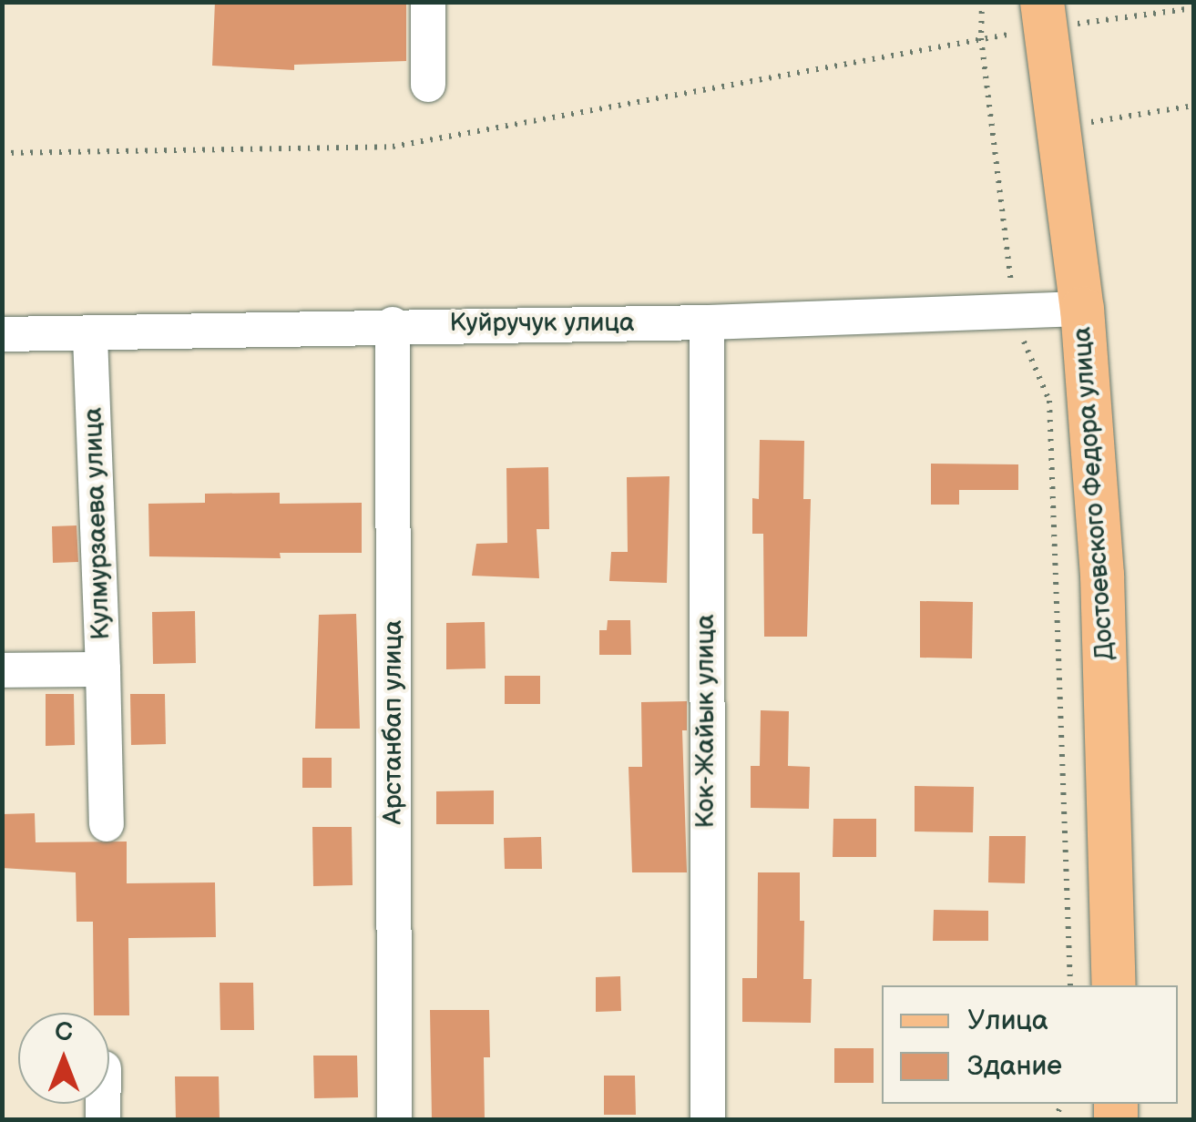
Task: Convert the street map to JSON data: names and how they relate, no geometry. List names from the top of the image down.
{
  "streets": {
    "main road": ["Достоевского Федора улица"],
    "street": [
      "Куйручук улица",
      "Кулмурзаева улица",
      "Кок-Жайык улица",
      "Арстанбап улица"
    ]
  },
  "crossings": [
    ["Куйручук улица", "Достоевского Федора улица"],
    ["Куйручук улица", "Кулмурзаева улица"],
    ["Куйручук улица", "Кок-Жайык улица"],
    ["Куйручук улица", "Арстанбап улица"]
  ],
  "legend": ["Улица", "Здание"],
  "north": "top"
}
